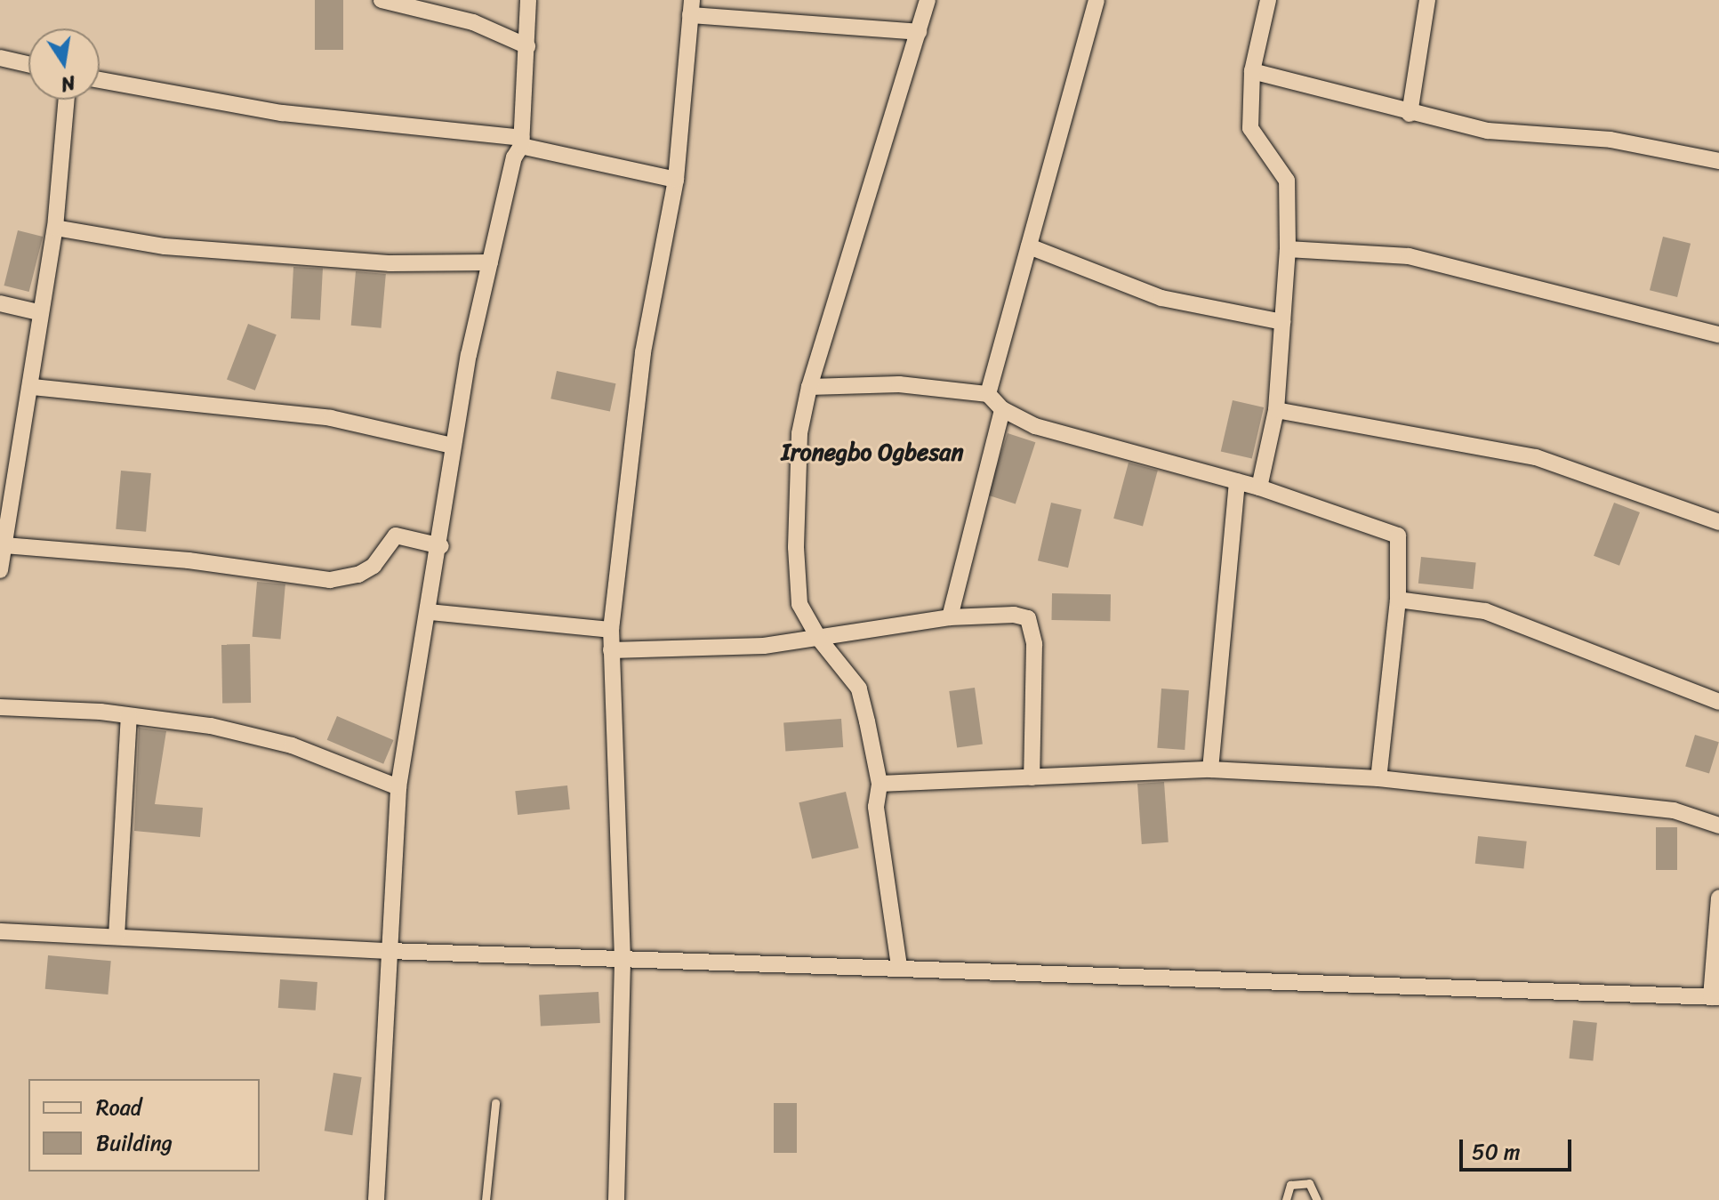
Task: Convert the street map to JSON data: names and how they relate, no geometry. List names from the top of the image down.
{
  "districts": ["Ironegbo Ogbesan"],
  "legend": ["Road", "Building"],
  "scale_bar": "50 m",
  "north": "bottom"
}
